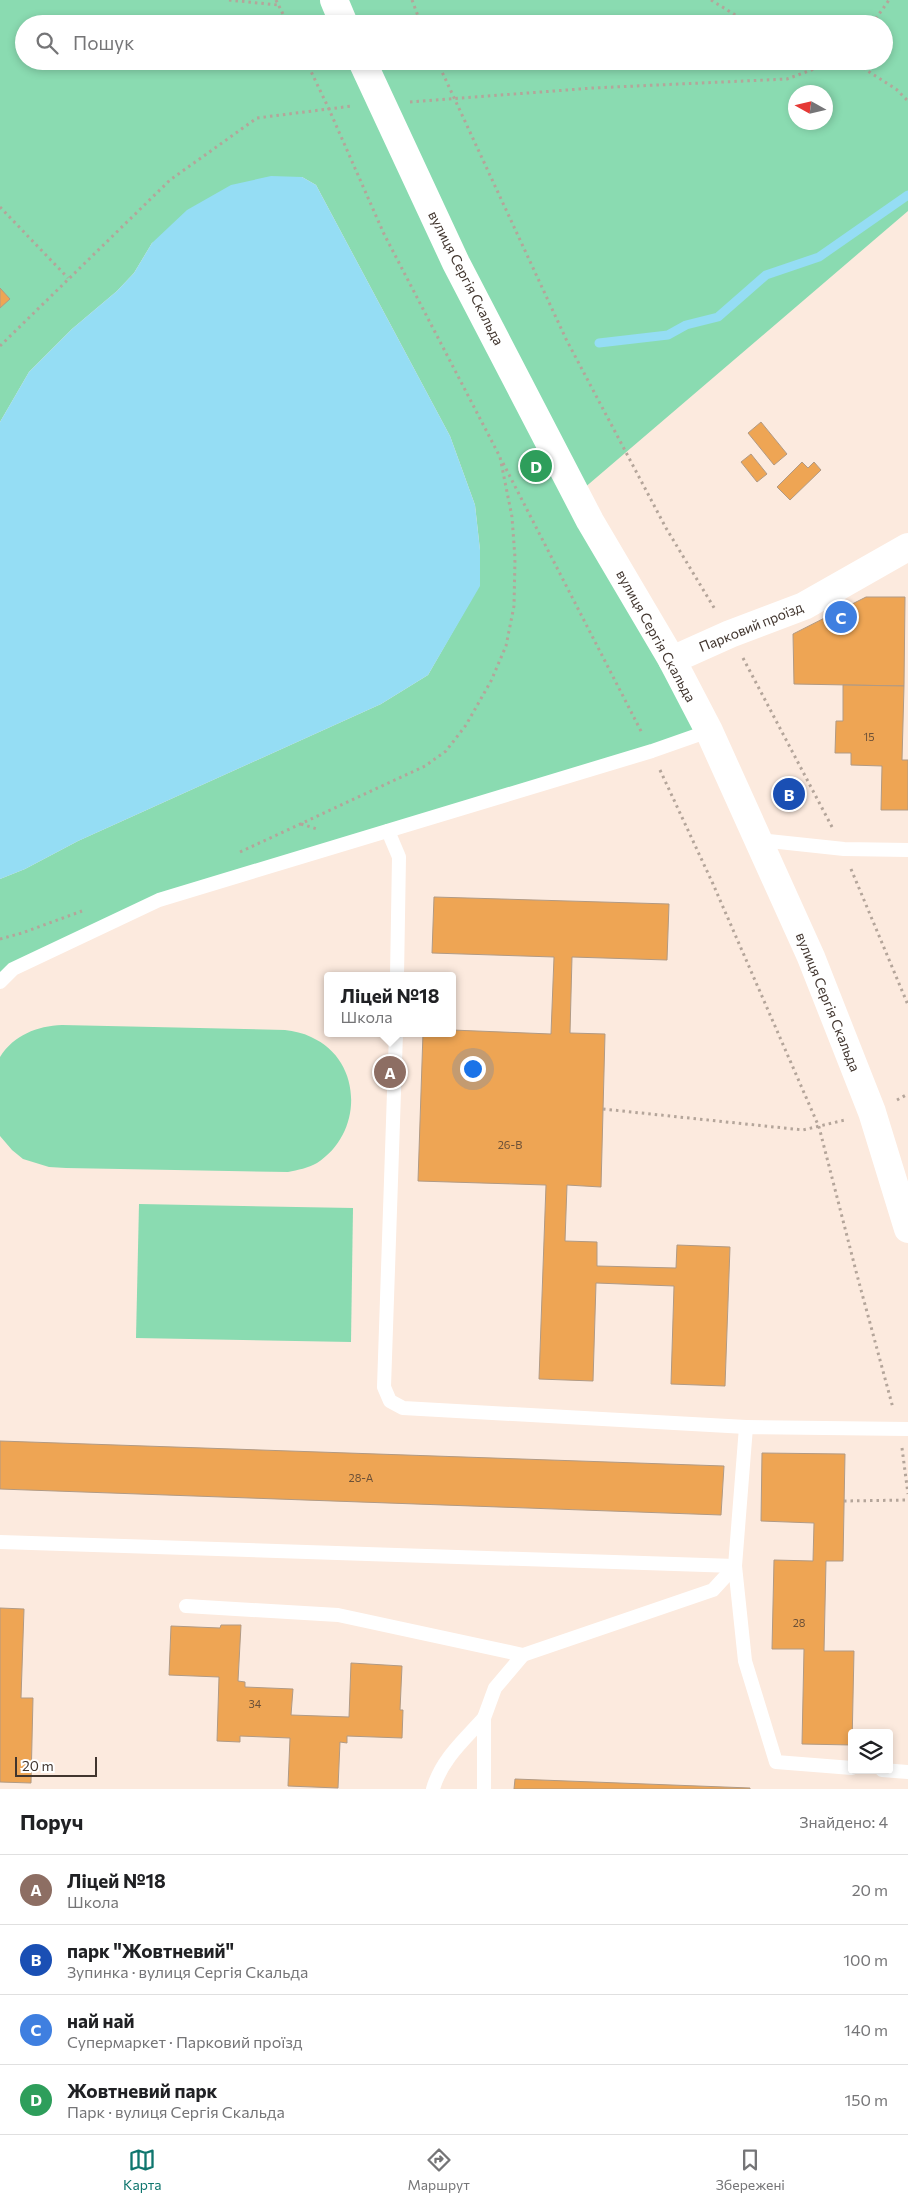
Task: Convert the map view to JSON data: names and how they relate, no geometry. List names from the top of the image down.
{
  "streets": {
    "main road": ["вулиця Сергія Скальда", "Парковий проїзд"]
  },
  "crossings": [
    ["вулиця Сергія Скальда", "Парковий проїзд"]
  ],
  "house_numbers": [
    "15",
    "26-В",
    "28-А",
    "28",
    "34"
  ],
  "scale_bar": "20 m",
  "north": "left",
  "page": {
    "search": "Пошук",
    "pins": [
      "D",
      "C",
      "B",
      "A"
    ],
    "popup": ["Ліцей №18", "Школа"],
    "scale": "20 m",
    "heading": ["Поруч", "Знайдено: 4"],
    "list": [
      {
        "mark": "A",
        "name": "Ліцей №18",
        "note": "Школа",
        "value": "20 m"
      },
      {
        "mark": "B",
        "name": "парк \"Жовтневий\"",
        "note": "Зупинка · вулиця Сергія Скальда",
        "value": "100 m"
      },
      {
        "mark": "C",
        "name": "най най",
        "note": "Супермаркет · Парковий проїзд",
        "value": "140 m"
      },
      {
        "mark": "D",
        "name": "Жовтневий парк",
        "note": "Парк · вулиця Сергія Скальда",
        "value": "150 m"
      }
    ],
    "nav": ["Карта", "Маршрут", "Збережені"]
  }
}
